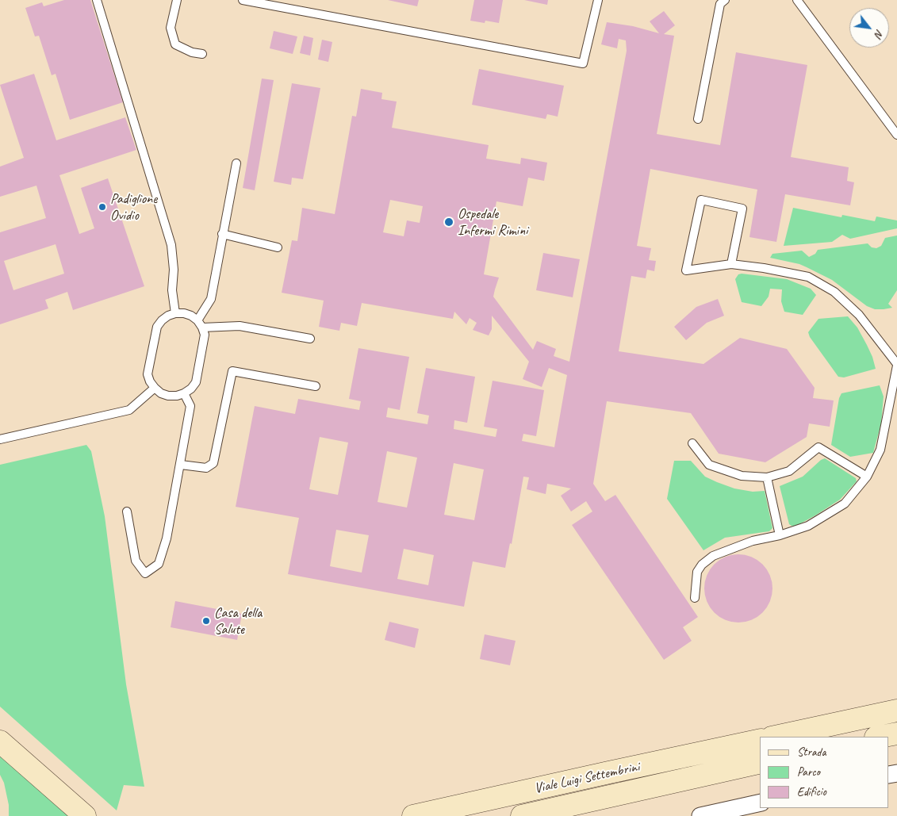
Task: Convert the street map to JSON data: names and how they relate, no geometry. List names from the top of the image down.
{
  "streets": {
    "main road": ["Viale Luigi Settembrini"]
  },
  "places": ["Padiglione Ovidio", "Ospedale Infermi Rimini", "Casa della Salute"],
  "legend": ["Strada", "Parco", "Edificio"],
  "north": "bottom right"
}
